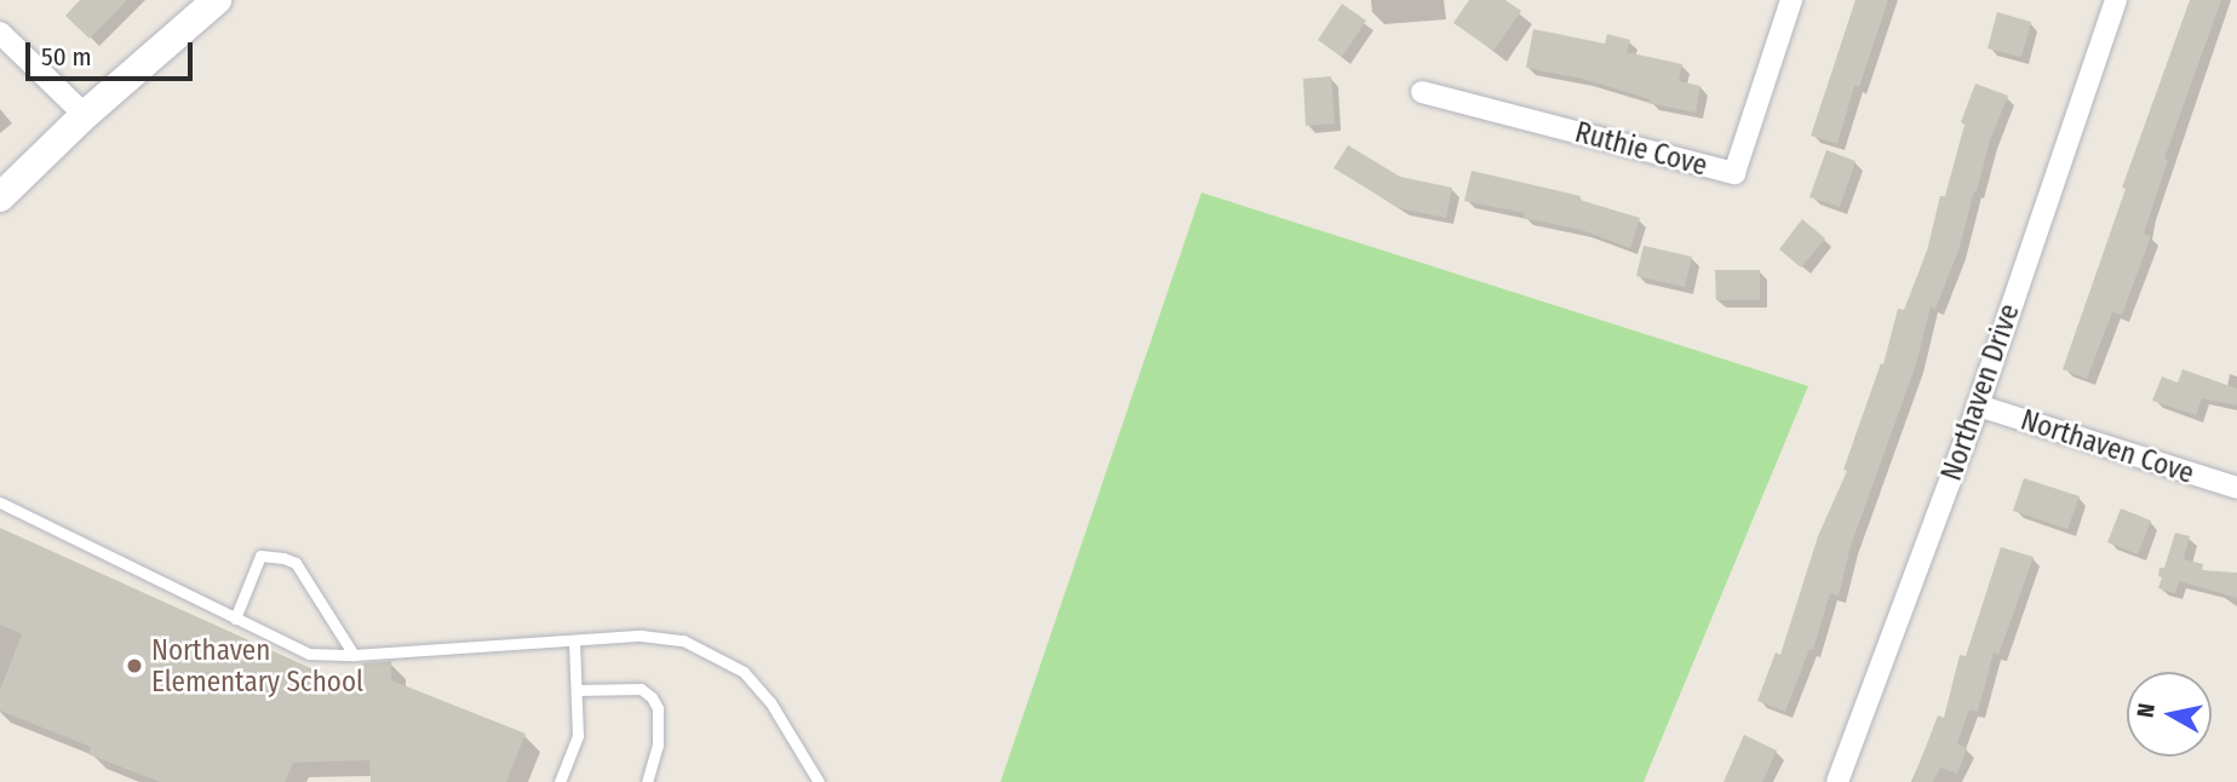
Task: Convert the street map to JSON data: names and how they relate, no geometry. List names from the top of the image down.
{
  "streets": {
    "street": ["Ruthie Cove", "Northaven Drive", "Northaven Cove"]
  },
  "crossings": [
    ["Northaven Drive", "Northaven Cove"]
  ],
  "places": ["Northaven Elementary School"],
  "scale_bar": "50 m",
  "north": "left"
}
